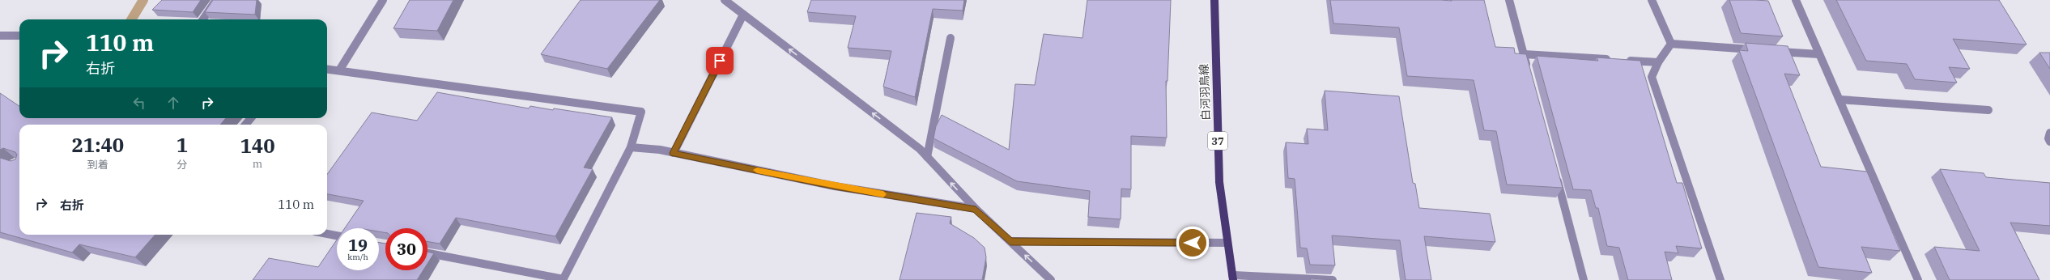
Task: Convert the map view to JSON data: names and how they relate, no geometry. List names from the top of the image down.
{
  "streets": {
    "main road": ["白河羽鳥線", "37"]
  },
  "page": {
    "turn": ["110 m", "右折"],
    "eta": [
      "21:40",
      "到着",
      "1",
      "分",
      "140",
      "m"
    ],
    "list": [
      {
        "name": "右折",
        "value": "110 m"
      }
    ],
    "speed": "19 km/h",
    "limit": "30"
  }
}
